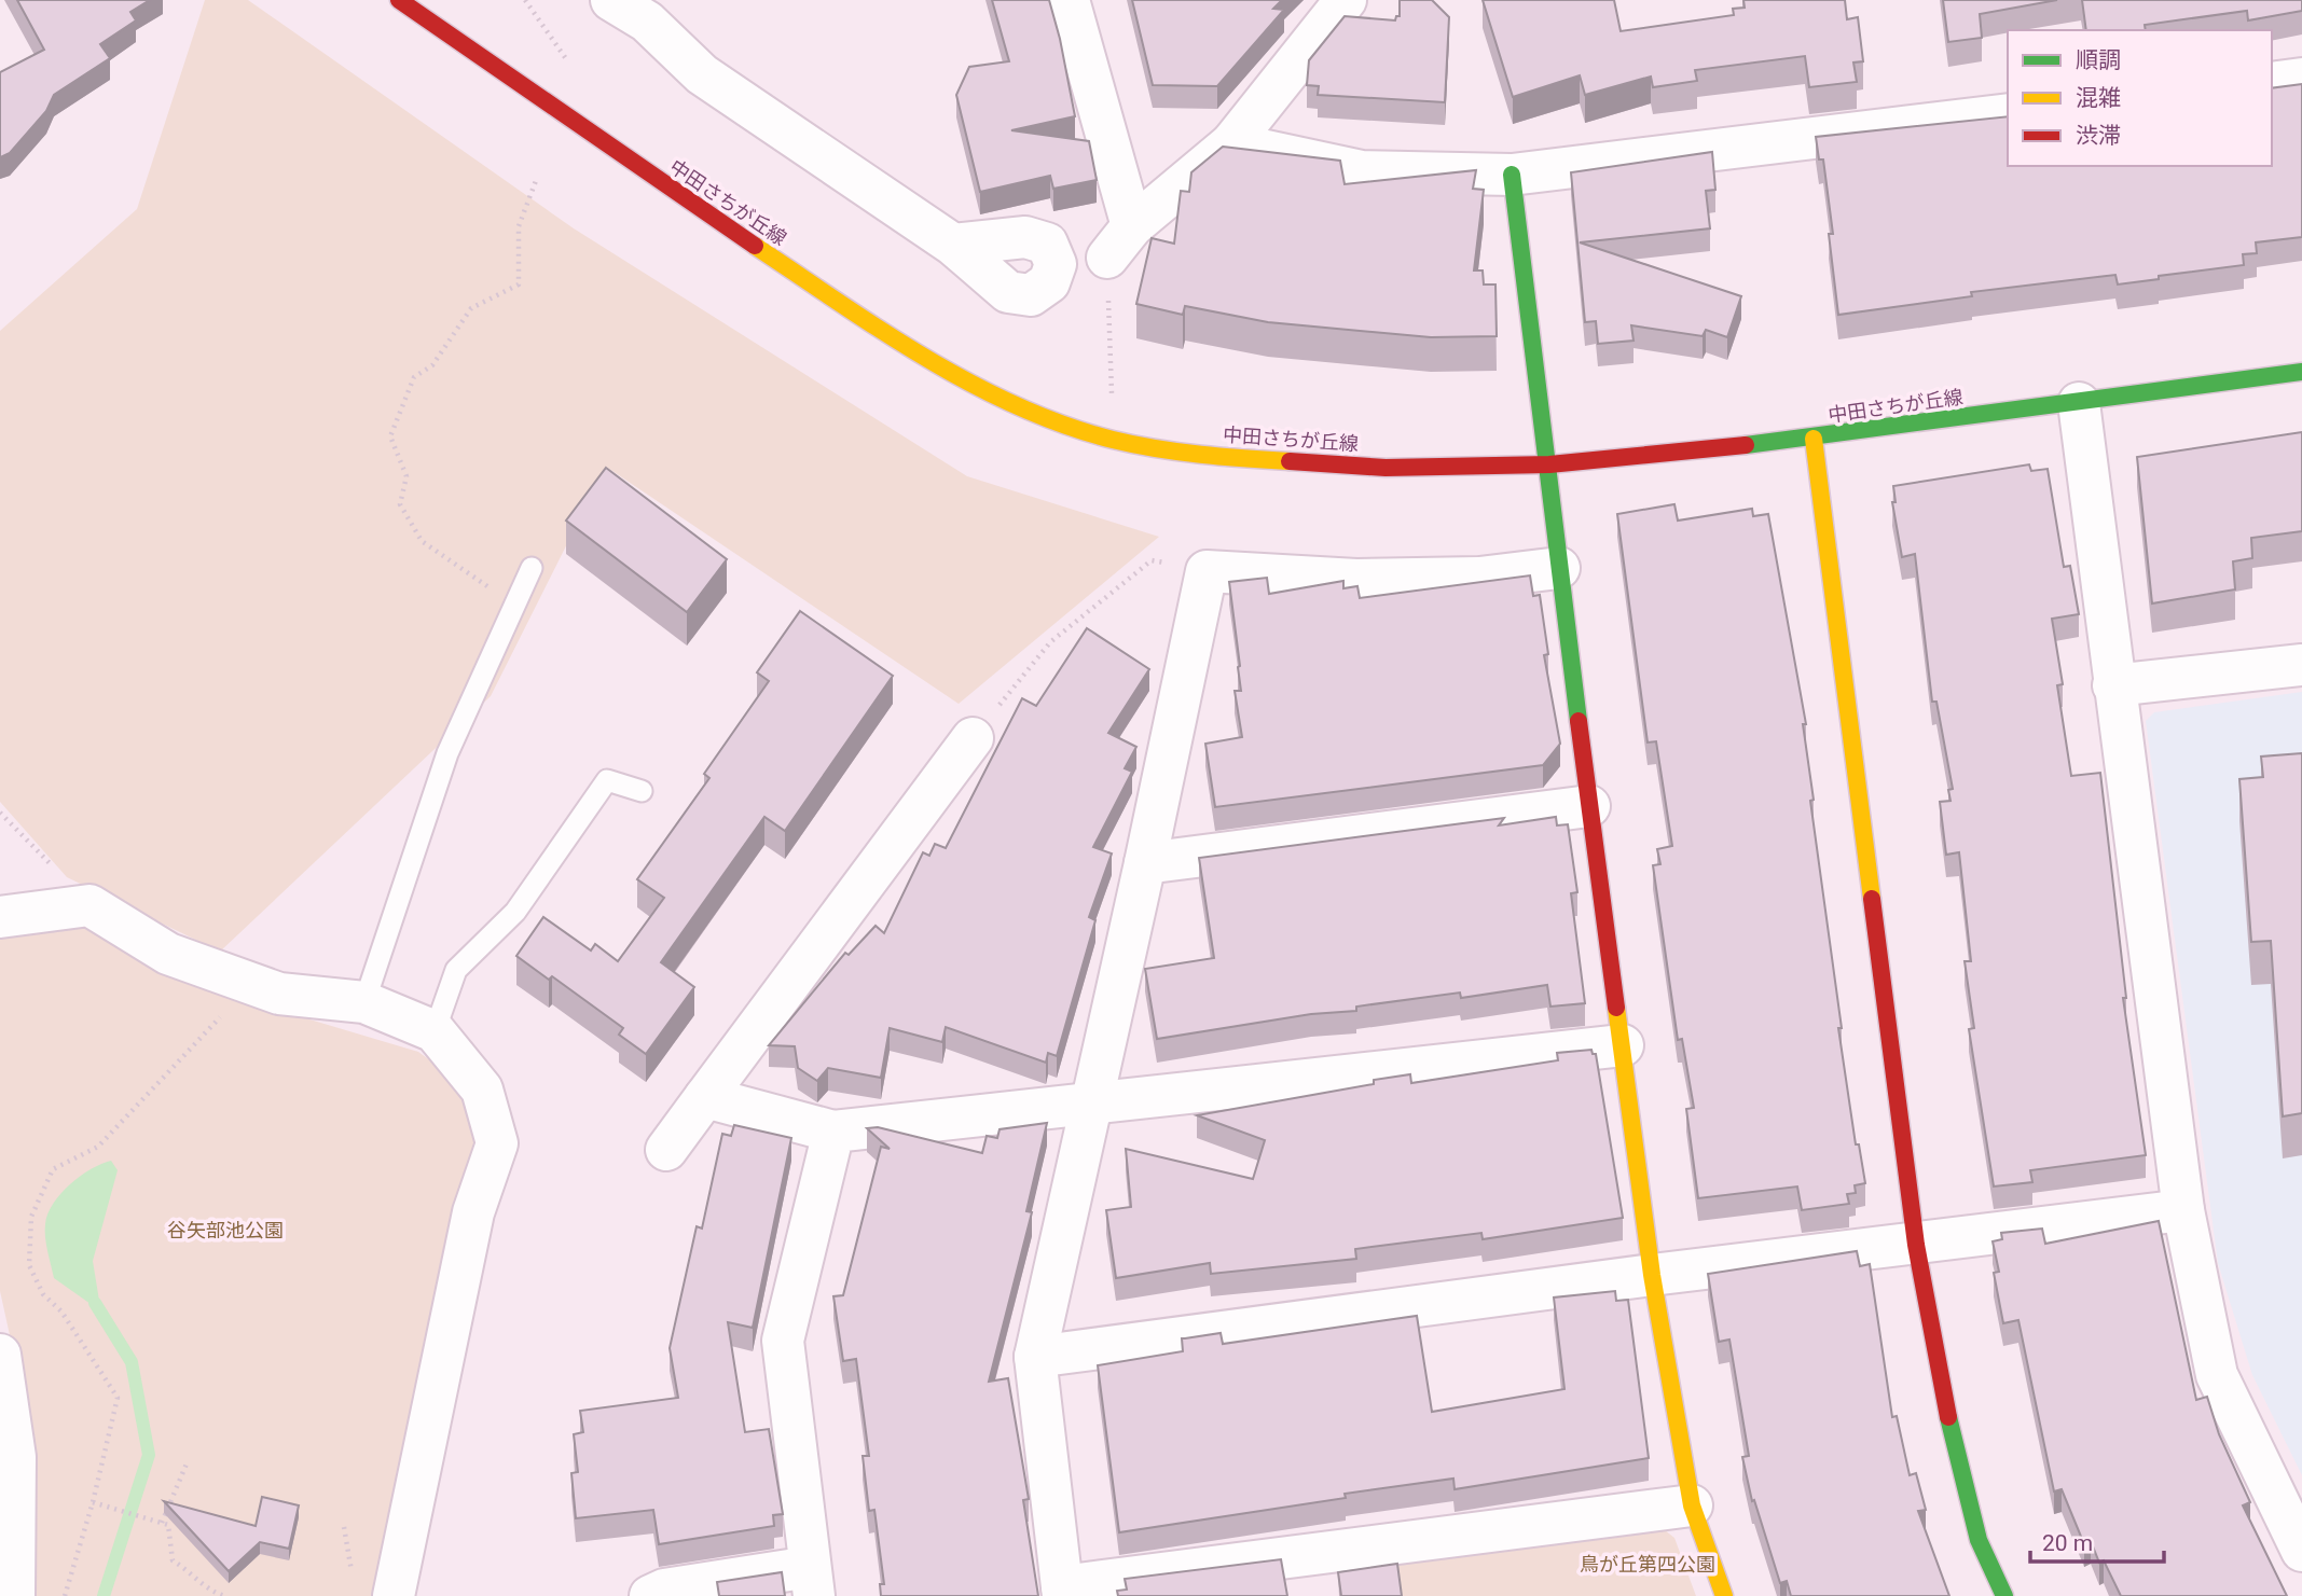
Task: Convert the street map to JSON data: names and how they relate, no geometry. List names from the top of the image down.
{
  "streets": {
    "street": ["中田さちが丘線"]
  },
  "parks": ["谷矢部池公園", "鳥が丘第四公園"],
  "legend": ["順調", "混雑", "渋滞"],
  "scale_bar": "20 m"
}
